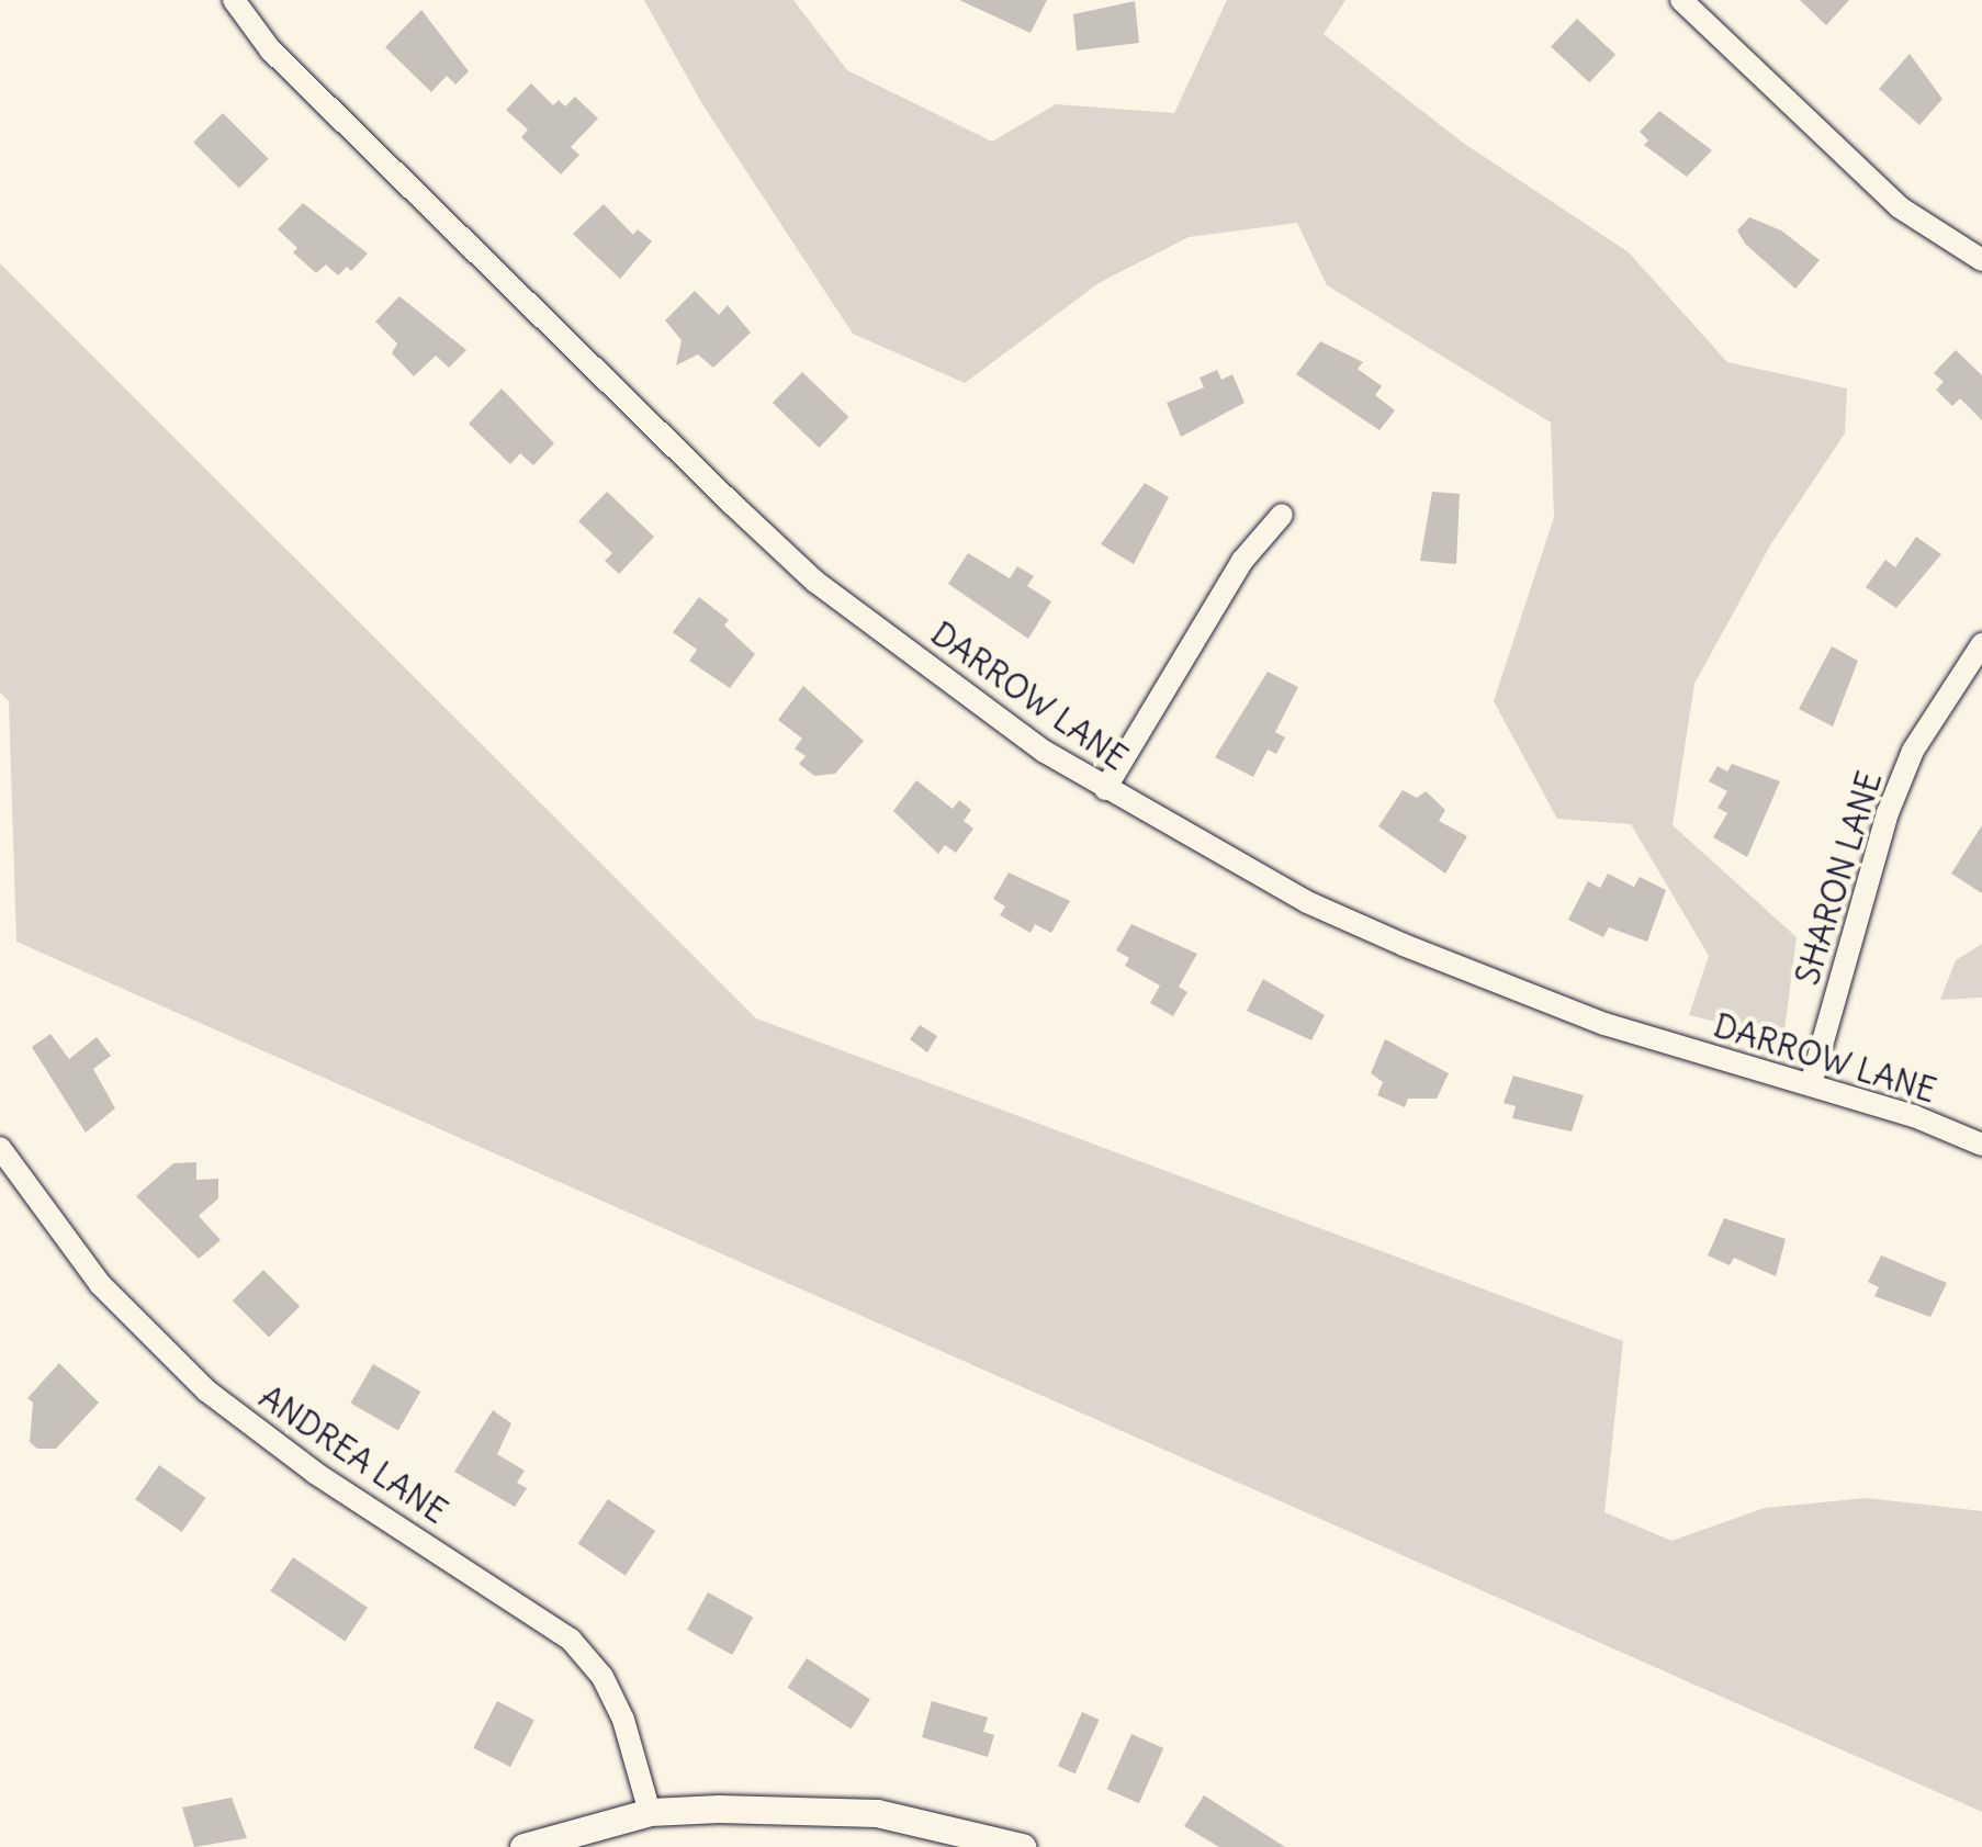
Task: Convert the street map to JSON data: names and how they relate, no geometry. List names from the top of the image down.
{
  "streets": {
    "street": ["DARROW LANE", "SHARON LANE", "ANDREA LANE"]
  },
  "crossings": [
    ["DARROW LANE", "SHARON LANE"]
  ]
}
